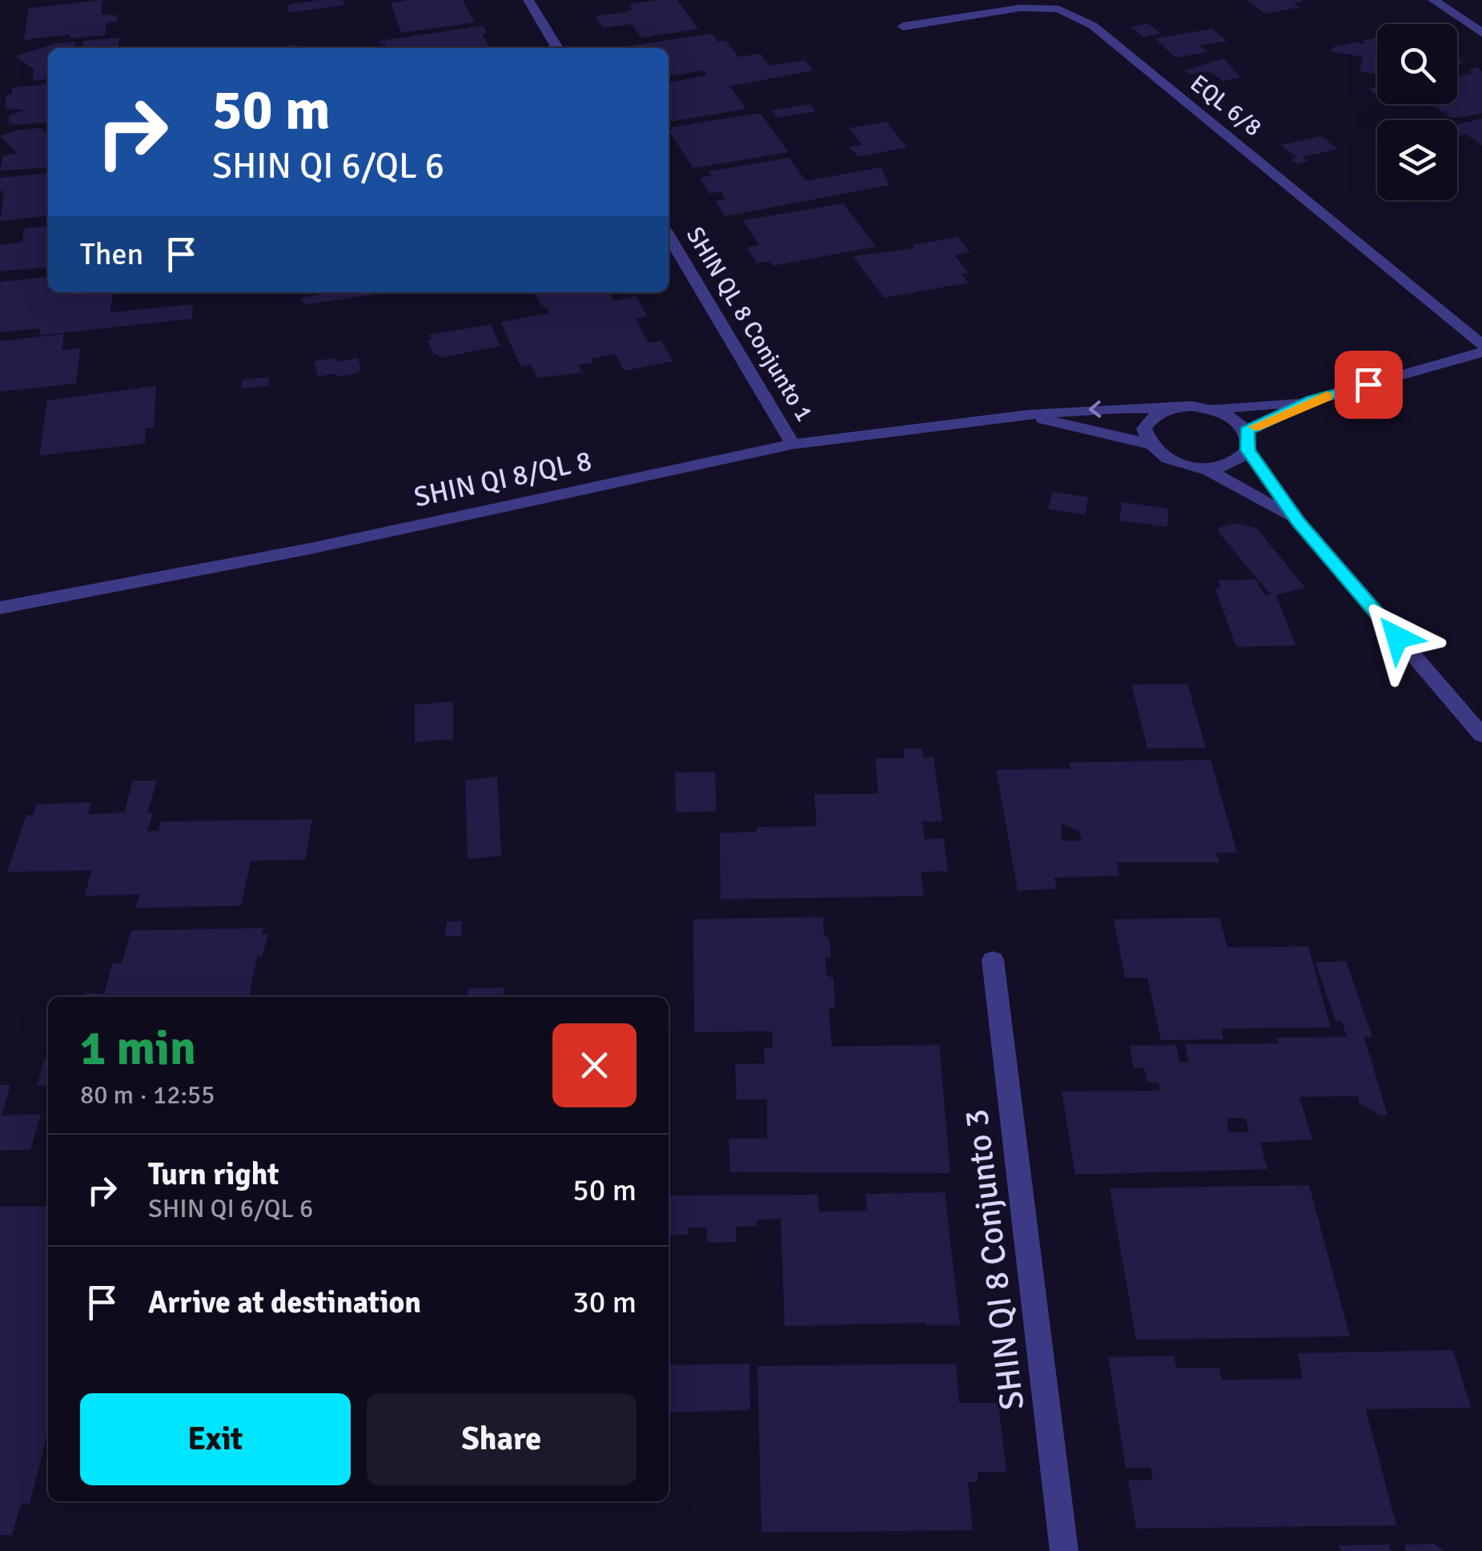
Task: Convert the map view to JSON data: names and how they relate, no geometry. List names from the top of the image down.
{
  "streets": {
    "street": [
      "EQL 6/8",
      "SHIN QL 8 Conjunto 1",
      "SHIN QI 8/QL 8",
      "SHIN QI 8 Conjunto 3"
    ]
  },
  "crossings": [
    ["SHIN QL 8 Conjunto 1", "SHIN QI 8/QL 8"]
  ],
  "page": {
    "turn": ["50 m", "SHIN QI 6/QL 6"],
    "then": "Then",
    "heading": ["1 min", "80 m · 12:55"],
    "list": [
      {
        "name": "Turn right",
        "note": "SHIN QI 6/QL 6",
        "value": "50 m"
      },
      {
        "name": "Arrive at destination",
        "value": "30 m"
      }
    ],
    "buttons": ["Exit", "Share"]
  }
}
